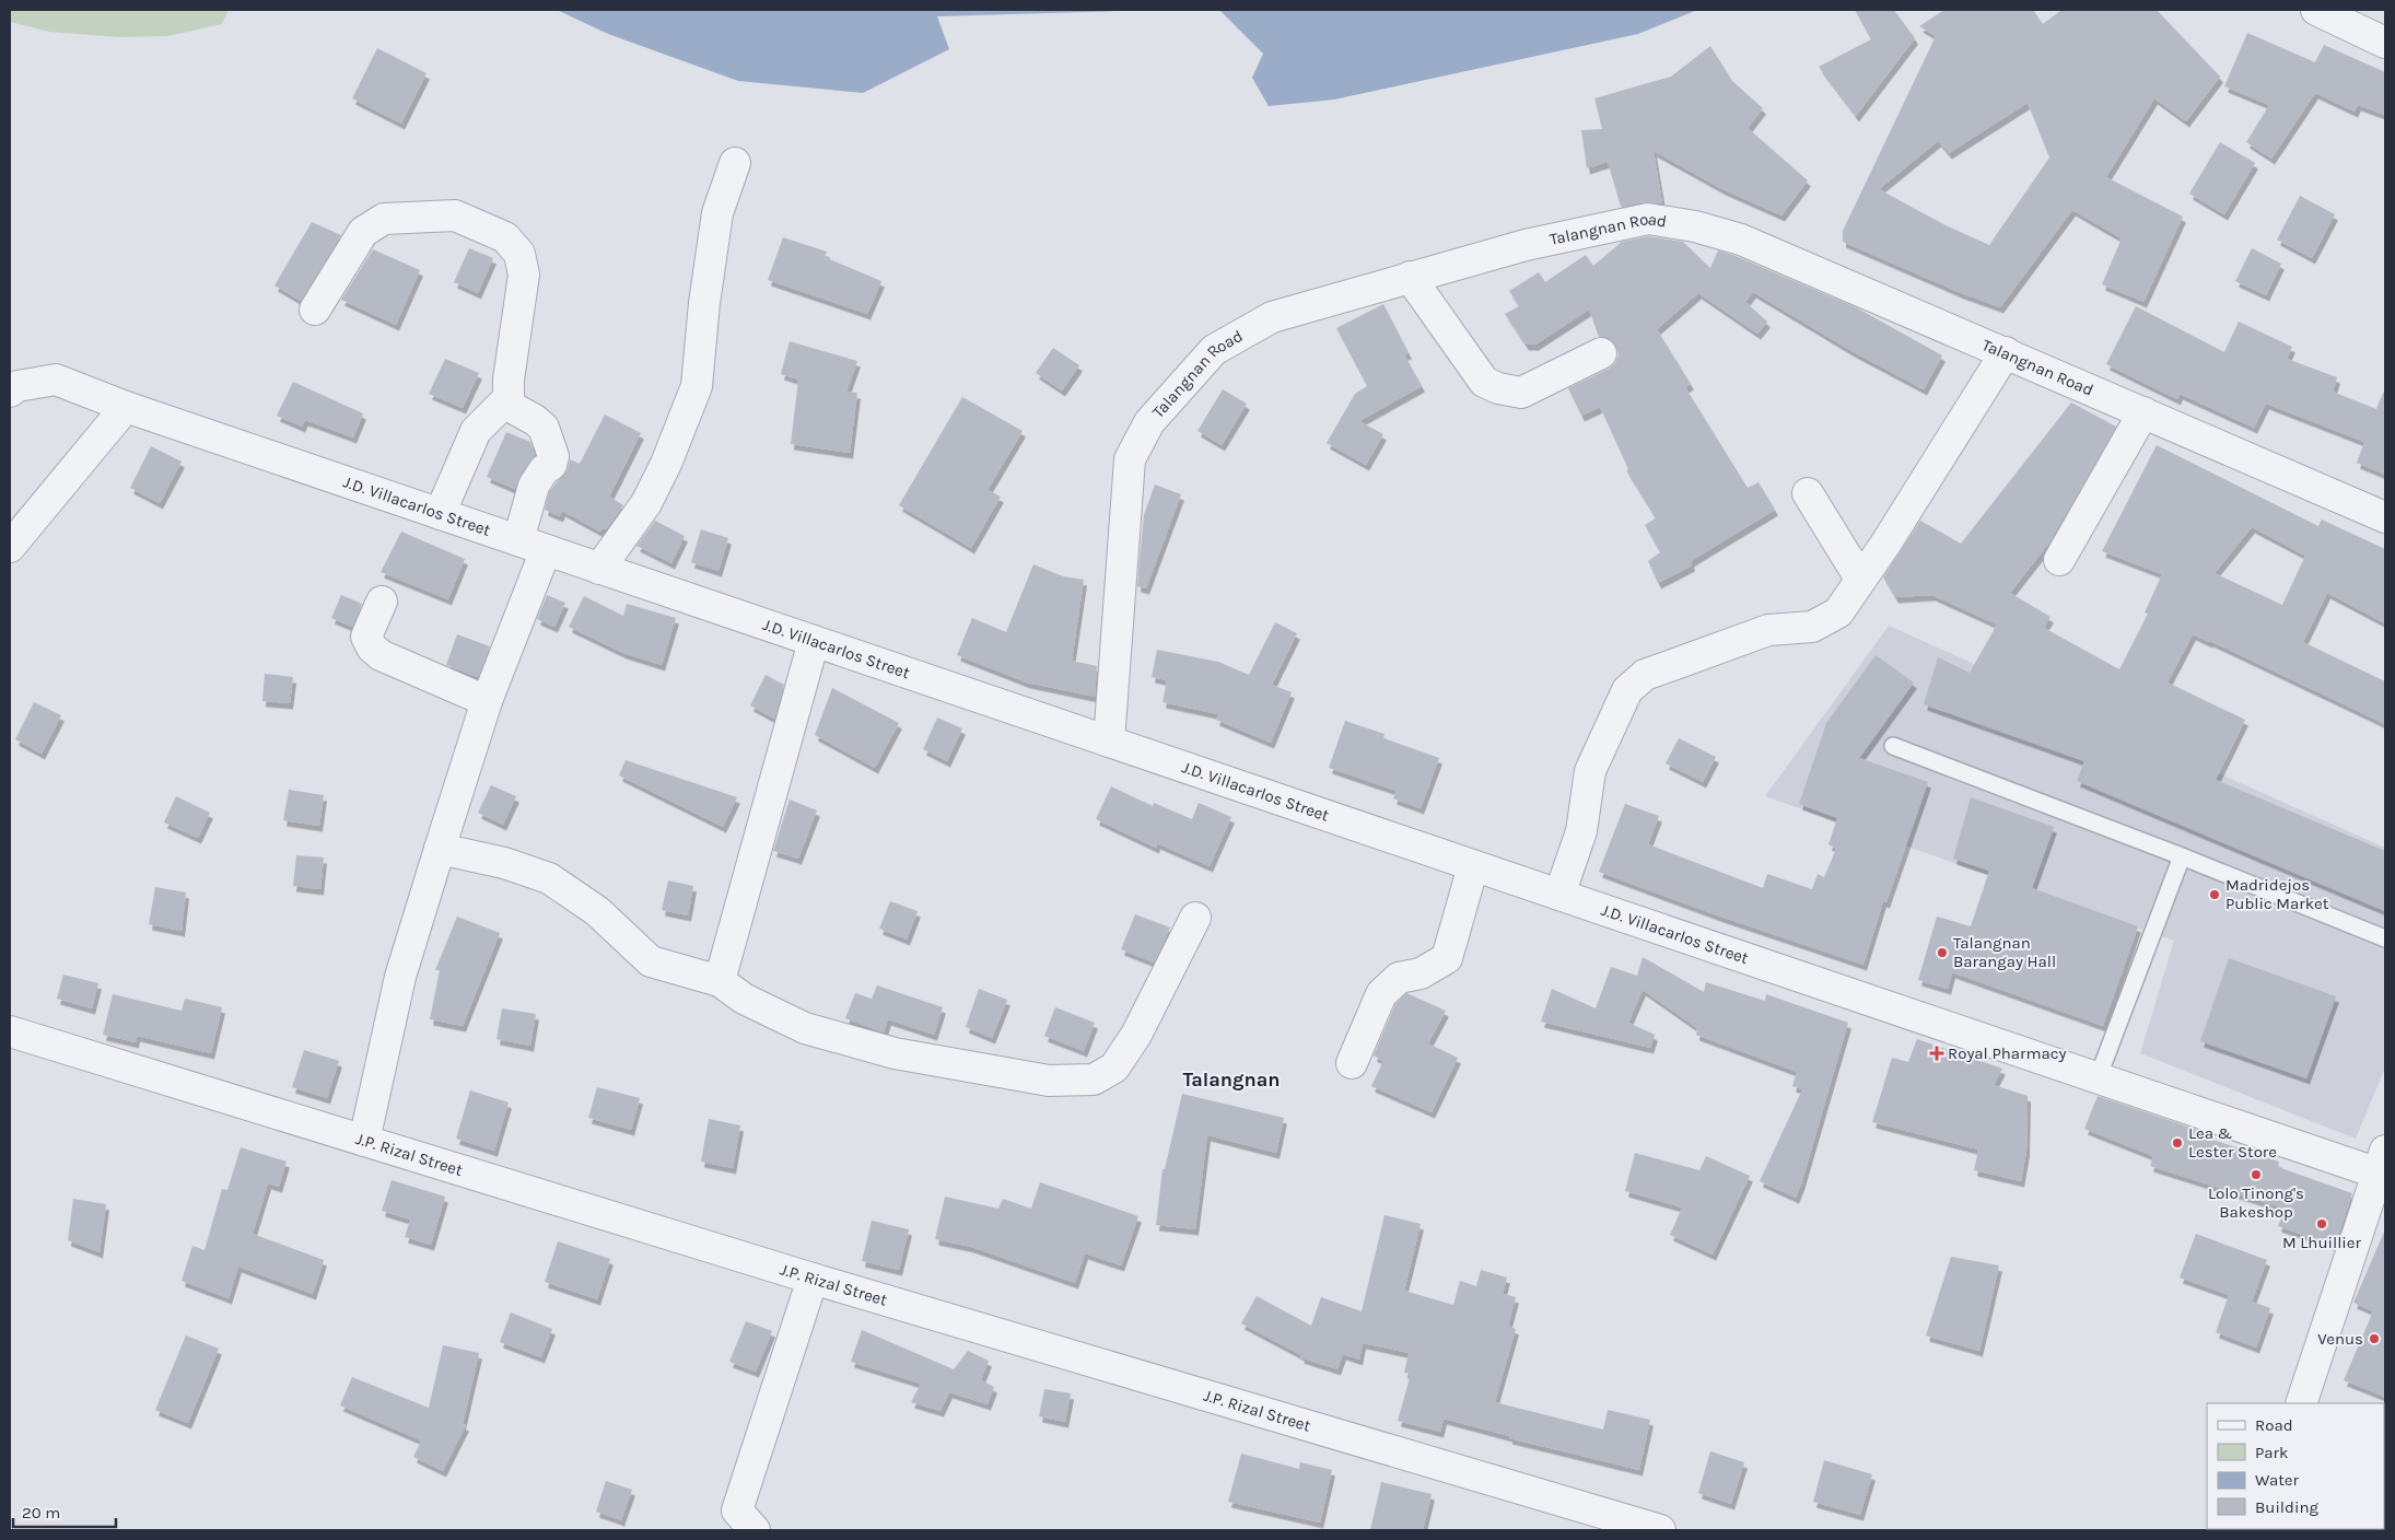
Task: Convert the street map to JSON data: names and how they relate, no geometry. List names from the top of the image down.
{
  "streets": {
    "street": ["Talangnan Road", "J.D. Villacarlos Street", "J.P. Rizal Street"]
  },
  "crossings": [
    ["Talangnan Road", "J.D. Villacarlos Street"]
  ],
  "districts": ["Talangnan"],
  "places": {
    "other": [
      "Madridejos Public Market",
      "Talangnan Barangay Hall",
      "Lea & Lester Store",
      "Lolo Tinong's Bakeshop",
      "M Lhuillier",
      "Venus"
    ],
    "health": ["Royal Pharmacy"]
  },
  "legend": [
    "Road",
    "Park",
    "Water",
    "Building"
  ],
  "scale_bar": "20 m"
}
